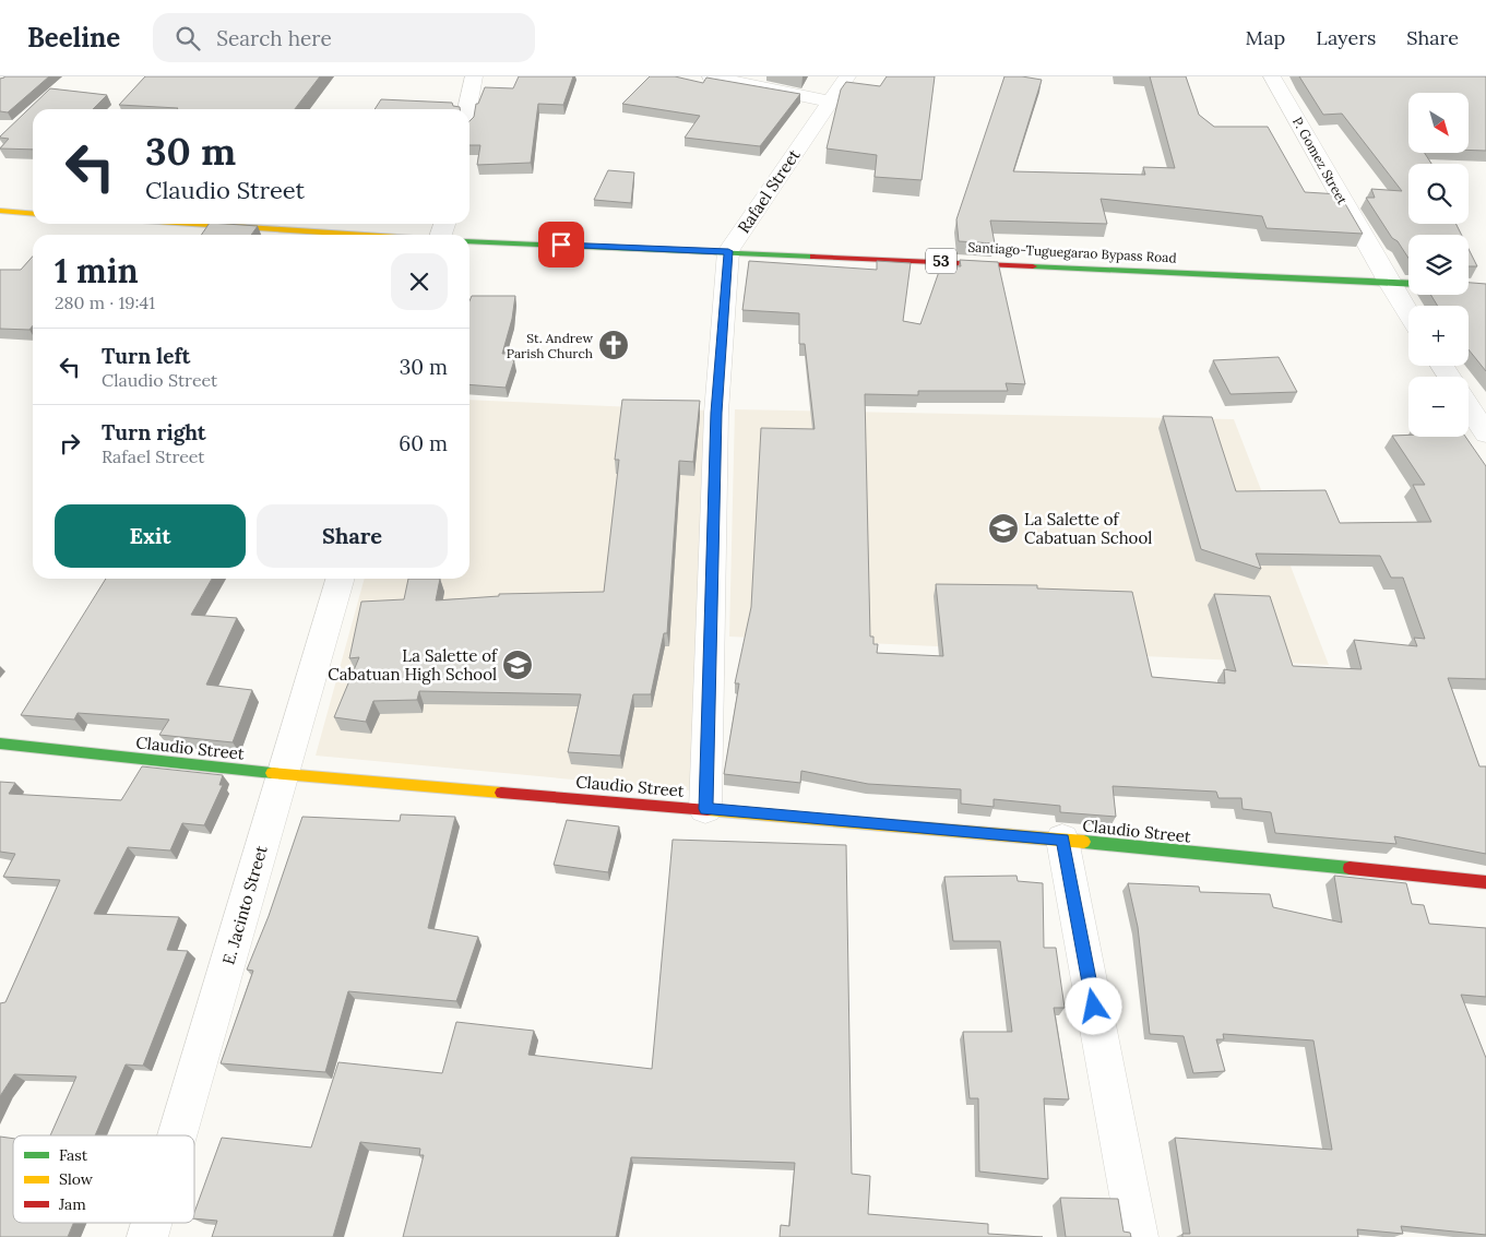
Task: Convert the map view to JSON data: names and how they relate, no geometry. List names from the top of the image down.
{
  "streets": {
    "main road": ["Santiago-Tuguegarao Bypass Road", "53", "Claudio Street"],
    "street": ["P. Gomez Street", "Rafael Street", "E. Jacinto Street"]
  },
  "crossings": [
    ["P. Gomez Street", "Santiago-Tuguegarao Bypass Road"],
    ["Rafael Street", "Santiago-Tuguegarao Bypass Road"],
    ["Rafael Street", "Claudio Street"],
    ["Claudio Street", "E. Jacinto Street"]
  ],
  "places": {
    "church": ["St. Andrew Parish Church"],
    "school or university": ["La Salette of Cabatuan School", "La Salette of Cabatuan High School"]
  },
  "legend": ["Fast", "Slow", "Jam"],
  "north": "bottom right",
  "page": {
    "header": "Beeline",
    "search": "Search here",
    "nav": ["Map", "Layers", "Share"],
    "map_buttons": ["+", "−"],
    "turn": ["30 m", "Claudio Street"],
    "heading": ["1 min", "280 m · 19:41"],
    "list": [
      {
        "name": "Turn left",
        "note": "Claudio Street",
        "value": "30 m"
      },
      {
        "name": "Turn right",
        "note": "Rafael Street",
        "value": "60 m"
      }
    ],
    "buttons": ["Exit", "Share"]
  }
}
